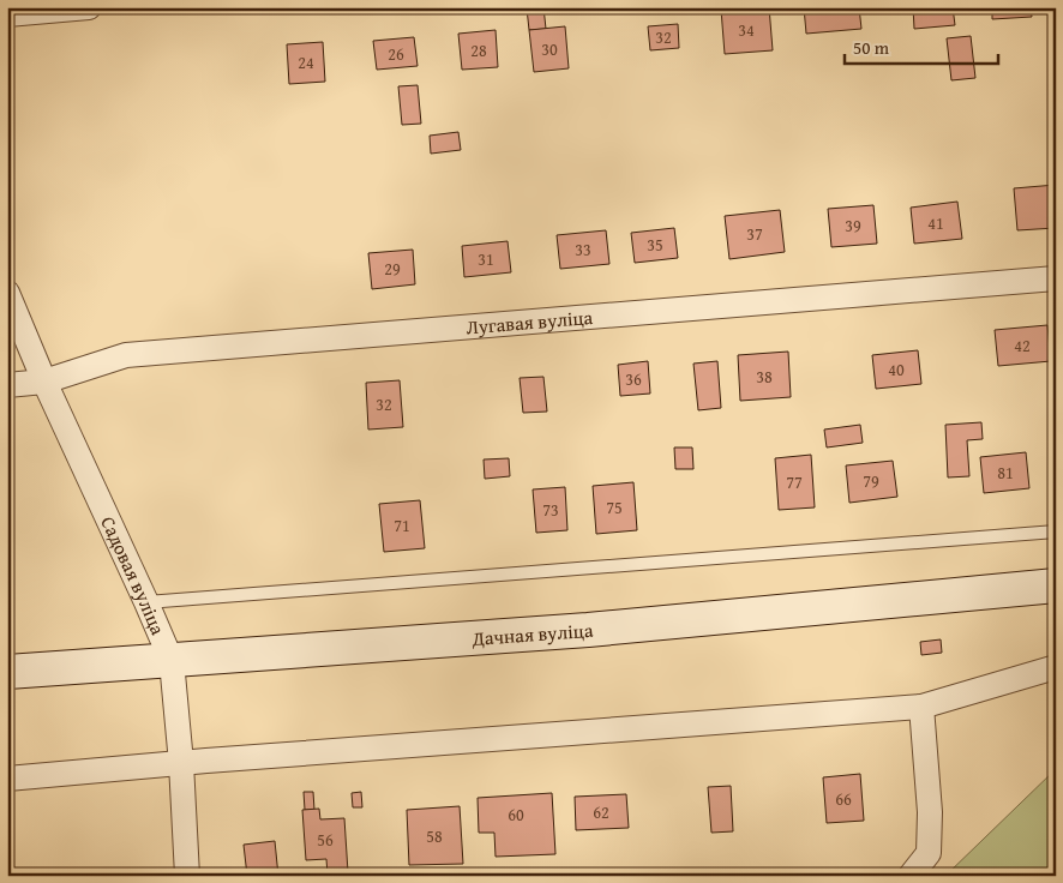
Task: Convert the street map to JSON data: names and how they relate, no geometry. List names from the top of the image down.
{
  "streets": {
    "street": ["Лугавая вуліца", "Садовая вуліца", "Дачная вуліца"]
  },
  "crossings": [
    ["Лугавая вуліца", "Садовая вуліца"],
    ["Садовая вуліца", "Дачная вуліца"]
  ],
  "house_numbers": [
    "34",
    "32",
    "30",
    "28",
    "26",
    "24",
    "41",
    "39",
    "37",
    "35",
    "33",
    "31",
    "29",
    "42",
    "40",
    "38",
    "36",
    "32",
    "81",
    "79",
    "77",
    "75",
    "73",
    "71",
    "66",
    "62",
    "60",
    "58",
    "56"
  ],
  "scale_bar": "50 m"
}
